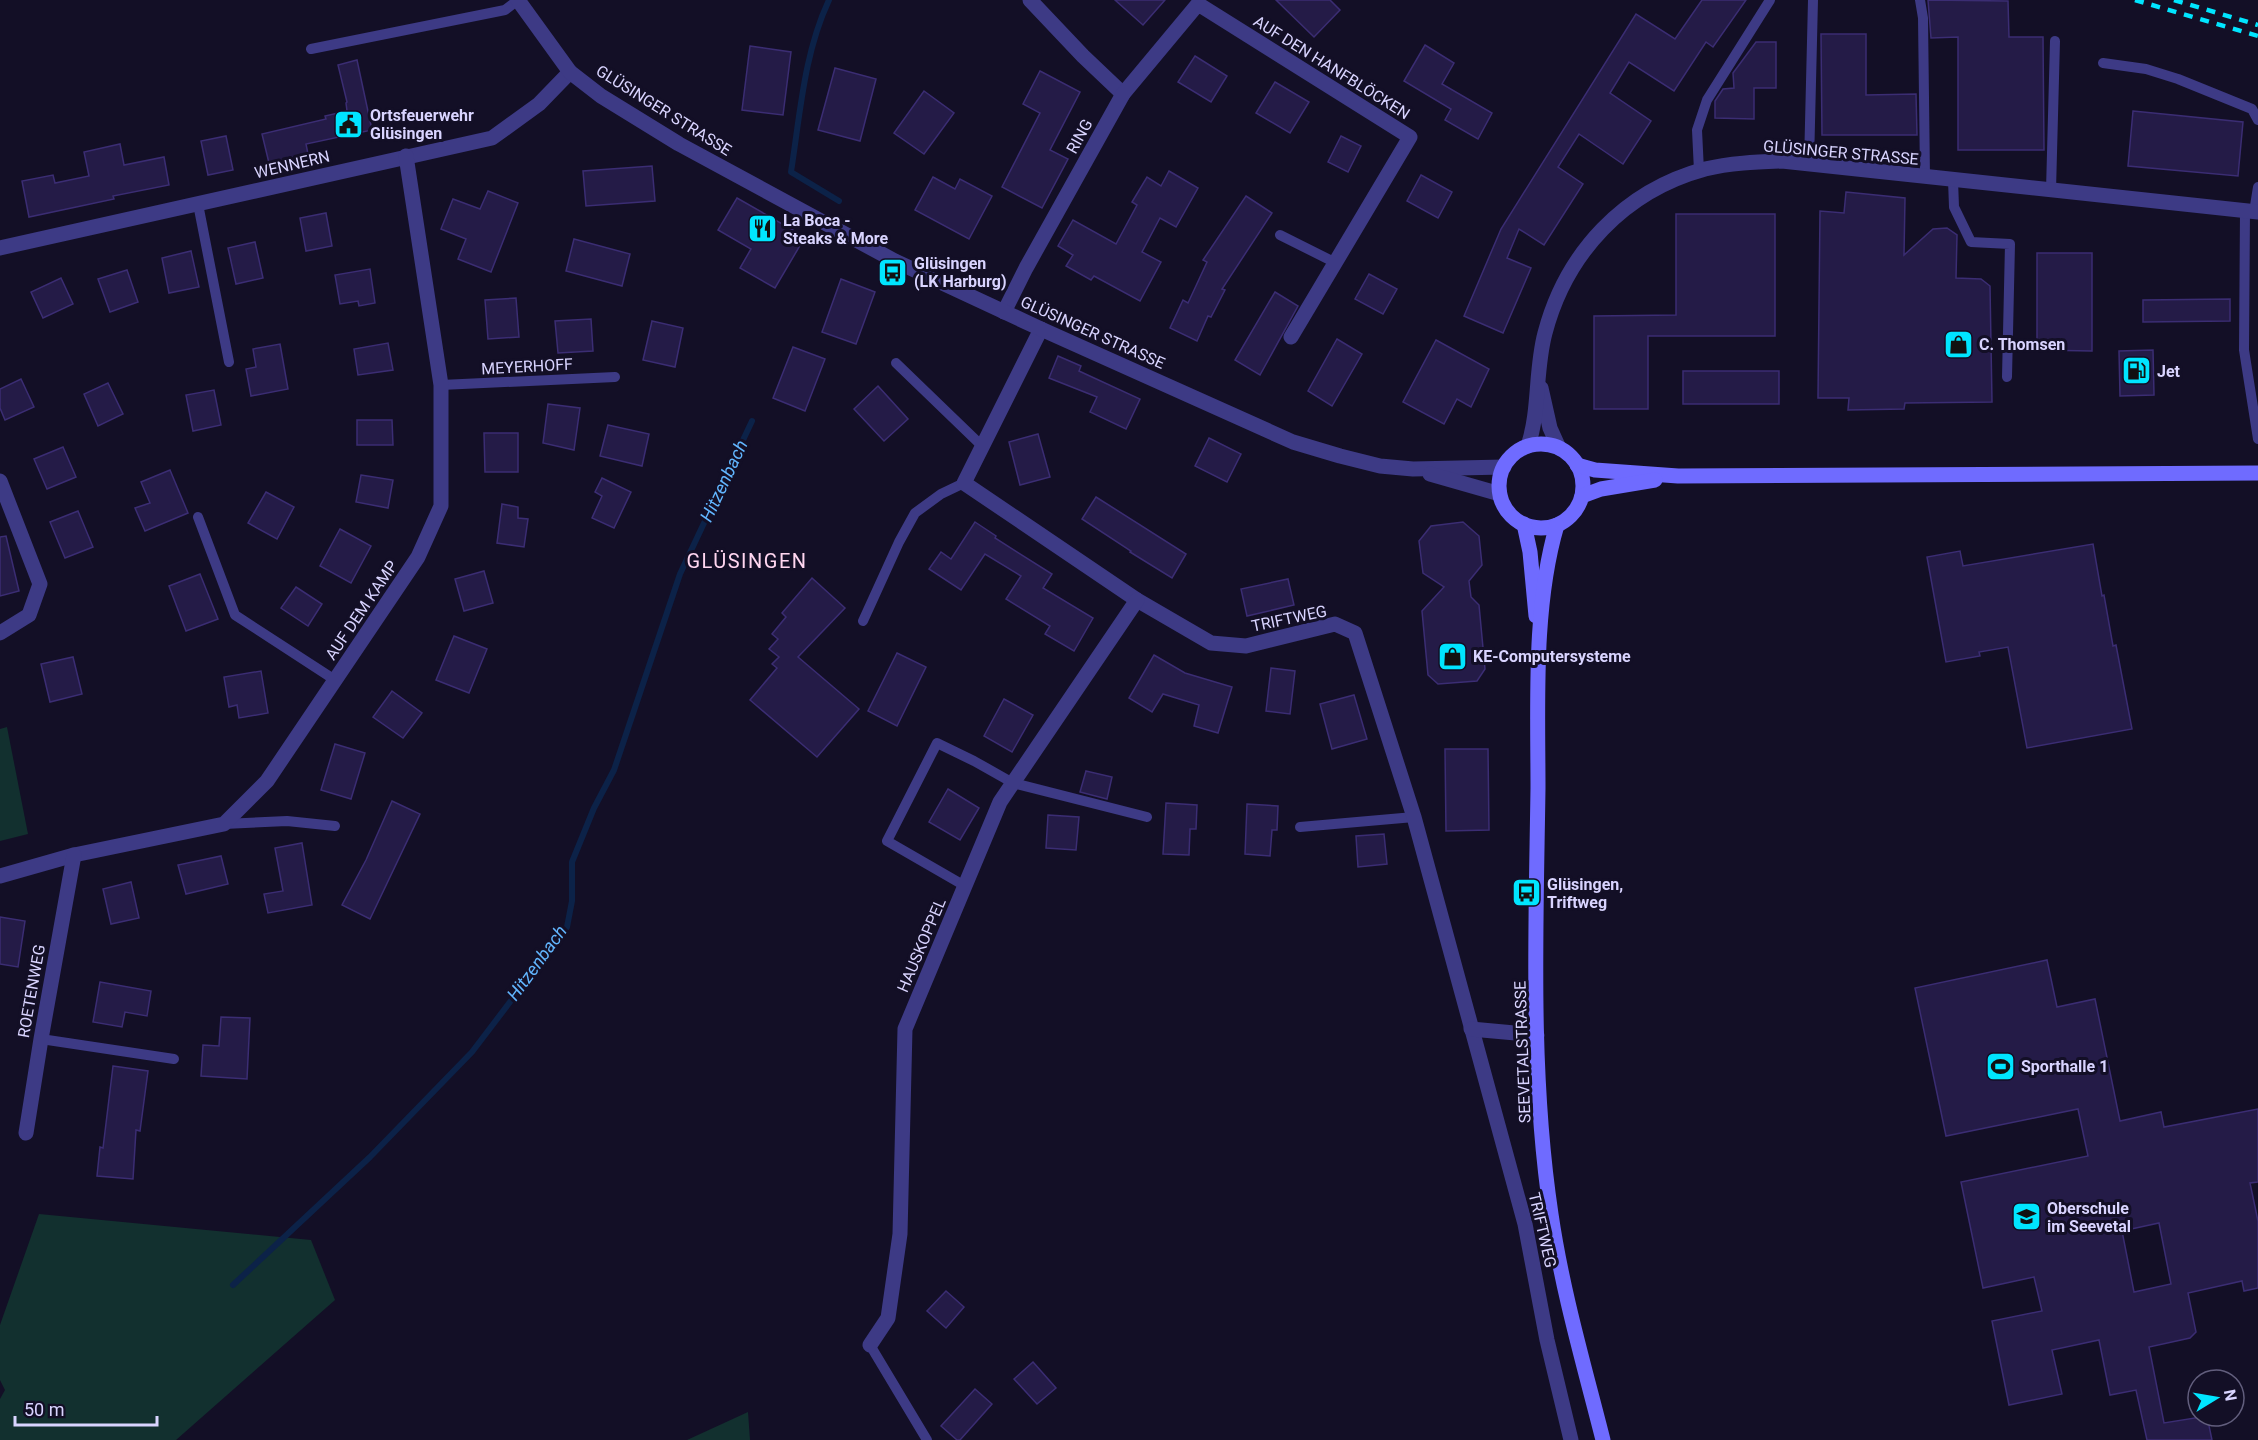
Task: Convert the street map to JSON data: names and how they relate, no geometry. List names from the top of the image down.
{
  "streets": {
    "main road": ["GLÜSINGER STRASSE", "SEEVETALSTRASSE"],
    "street": [
      "AUF DEN HANFBLÖCKEN",
      "RING",
      "WENNERN",
      "AUF DEM KAMP",
      "TRIFTWEG",
      "HAUSKOPPEL",
      "ROETENWEG"
    ],
    "lane": ["MEYERHOFF"]
  },
  "crossings": [
    ["AUF DEN HANFBLÖCKEN", "RING"],
    ["GLÜSINGER STRASSE", "RING"],
    ["GLÜSINGER STRASSE", "WENNERN"],
    ["GLÜSINGER STRASSE", "SEEVETALSTRASSE"],
    ["WENNERN", "AUF DEM KAMP"],
    ["MEYERHOFF", "AUF DEM KAMP"],
    ["TRIFTWEG", "HAUSKOPPEL"]
  ],
  "districts": ["GLÜSINGEN"],
  "water": ["Hitzenbach"],
  "places": {
    "public building": ["Ortsfeuerwehr Glüsingen"],
    "restaurant": ["La Boca - Steaks & More"],
    "bus stop": ["Glüsingen (LK Harburg)", "Glüsingen, Triftweg"],
    "shop": ["C. Thomsen", "KE-Computersysteme"],
    "fuel station": ["Jet"],
    "sports": ["Sporthalle 1"],
    "school or university": ["Oberschule im Seevetal"]
  },
  "scale_bar": "50 m",
  "north": "right"
}
